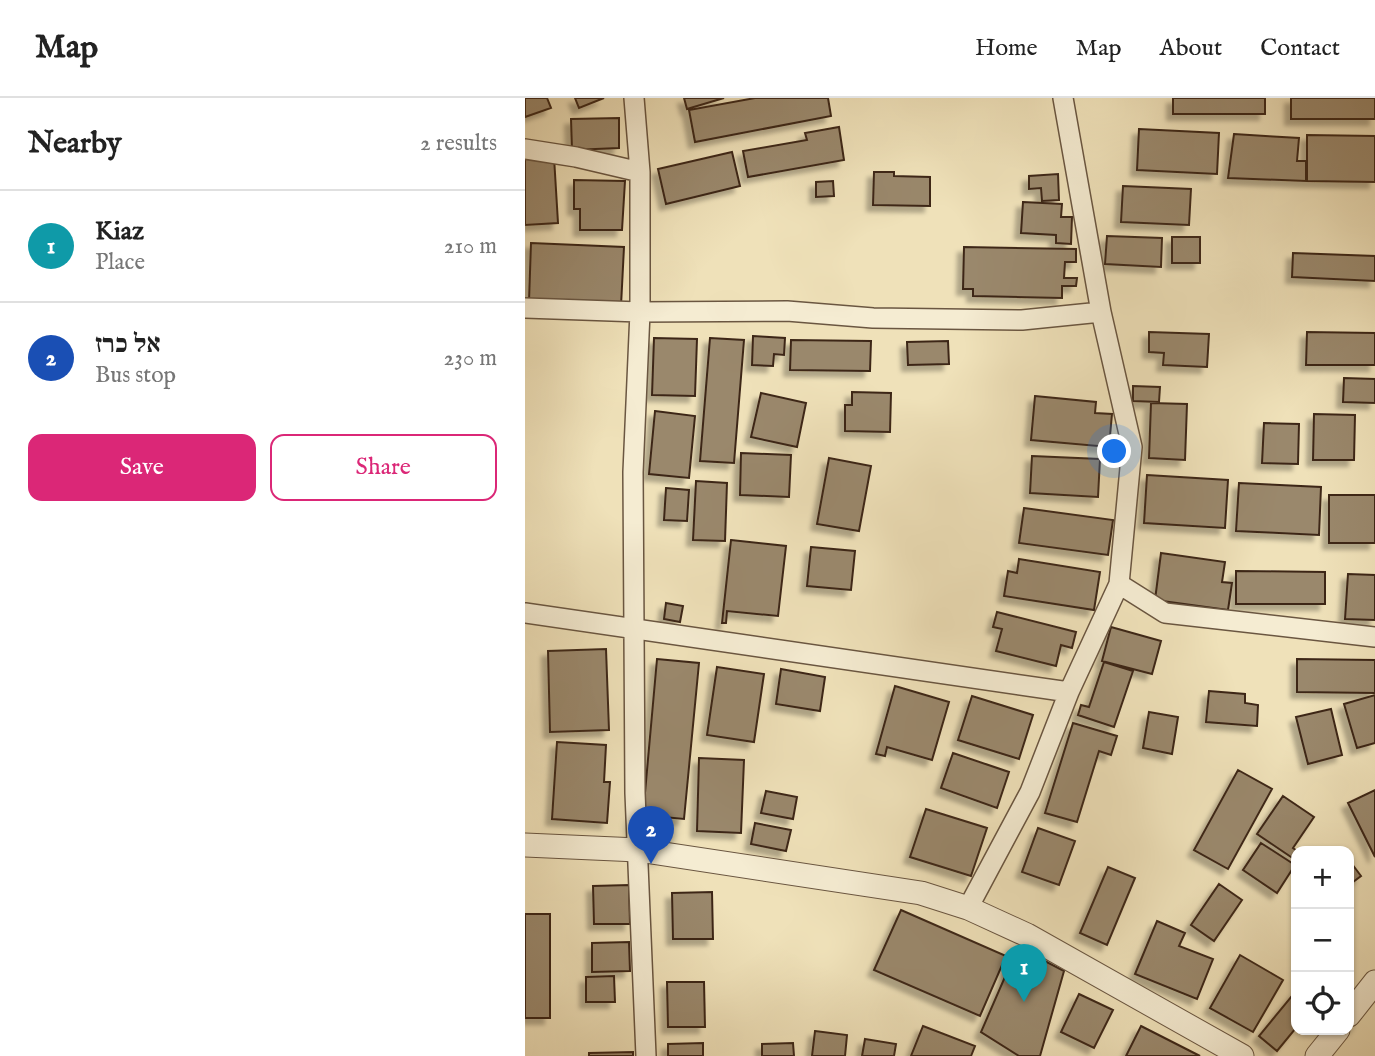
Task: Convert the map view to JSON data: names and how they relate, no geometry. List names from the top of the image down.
{
  "page": {
    "header": "Map",
    "nav": [
      "Home",
      "Map",
      "About",
      "Contact"
    ],
    "heading": ["Nearby", "2 results"],
    "list": [
      {
        "mark": "1",
        "name": "Kiaz",
        "note": "Place",
        "value": "210 m"
      },
      {
        "mark": "2",
        "name": "אל כרז",
        "note": "Bus stop",
        "value": "230 m"
      }
    ],
    "buttons": ["Save", "Share"],
    "pins": ["2", "1"],
    "map_buttons": ["+", "−"]
  }
}
